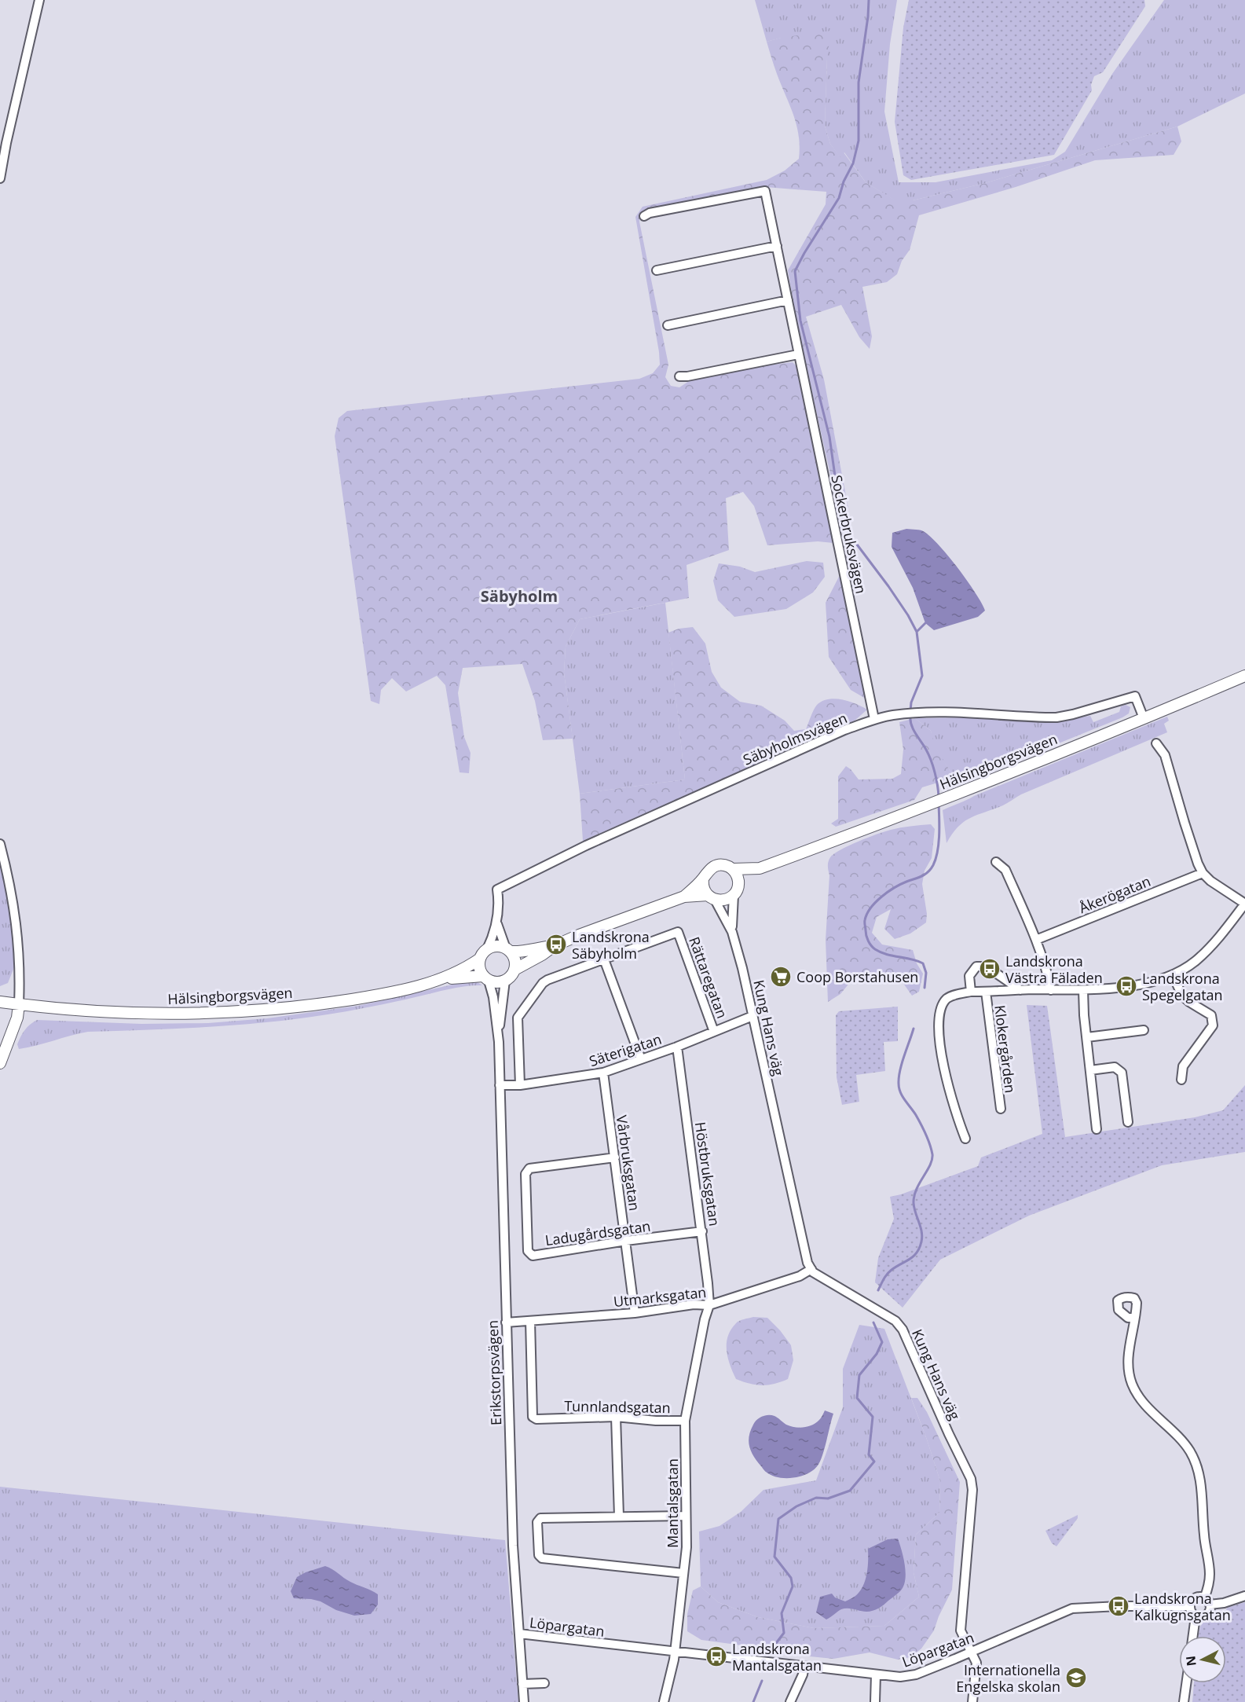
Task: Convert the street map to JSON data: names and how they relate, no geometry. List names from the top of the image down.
{
  "streets": {
    "main road": ["Hälsingborgsvägen"],
    "street": [
      "Sockerbruksvägen",
      "Säbyholmsvägen",
      "Åkerögatan",
      "Rättaregatan",
      "Kung Hans väg",
      "Klokergården",
      "Säterigatan",
      "Vårbruksgatan",
      "Höstbruksgatan",
      "Ladugårdsgatan",
      "Utmarksgatan",
      "Erikstorpsvägen",
      "Tunnlandsgatan",
      "Mantalsgatan",
      "Löpargatan"
    ]
  },
  "crossings": [
    ["Sockerbruksvägen", "Säbyholmsvägen"],
    ["Säbyholmsvägen", "Hälsingborgsvägen"],
    ["Säbyholmsvägen", "Erikstorpsvägen"],
    ["Hälsingborgsvägen", "Kung Hans väg"],
    ["Hälsingborgsvägen", "Erikstorpsvägen"],
    ["Rättaregatan", "Säterigatan"],
    ["Kung Hans väg", "Säterigatan"],
    ["Kung Hans väg", "Utmarksgatan"],
    ["Kung Hans väg", "Löpargatan"],
    ["Säterigatan", "Vårbruksgatan"],
    ["Säterigatan", "Höstbruksgatan"],
    ["Säterigatan", "Erikstorpsvägen"],
    ["Vårbruksgatan", "Ladugårdsgatan"],
    ["Vårbruksgatan", "Utmarksgatan"],
    ["Höstbruksgatan", "Ladugårdsgatan"],
    ["Höstbruksgatan", "Utmarksgatan"],
    ["Höstbruksgatan", "Mantalsgatan"],
    ["Utmarksgatan", "Erikstorpsvägen"],
    ["Utmarksgatan", "Tunnlandsgatan"],
    ["Utmarksgatan", "Mantalsgatan"],
    ["Erikstorpsvägen", "Löpargatan"],
    ["Tunnlandsgatan", "Mantalsgatan"],
    ["Mantalsgatan", "Löpargatan"]
  ],
  "districts": ["Säbyholm"],
  "places": {
    "bus stop": [
      "Landskrona Säbyholm",
      "Landskrona Västra Fäladen",
      "Landskrona Spegelgatan",
      "Landskrona Kalkugnsgatan",
      "Landskrona Mantalsgatan"
    ],
    "supermarket": ["Coop Borstahusen"],
    "school or university": ["Internationella Engelska skolan"]
  },
  "north": "left"
}
